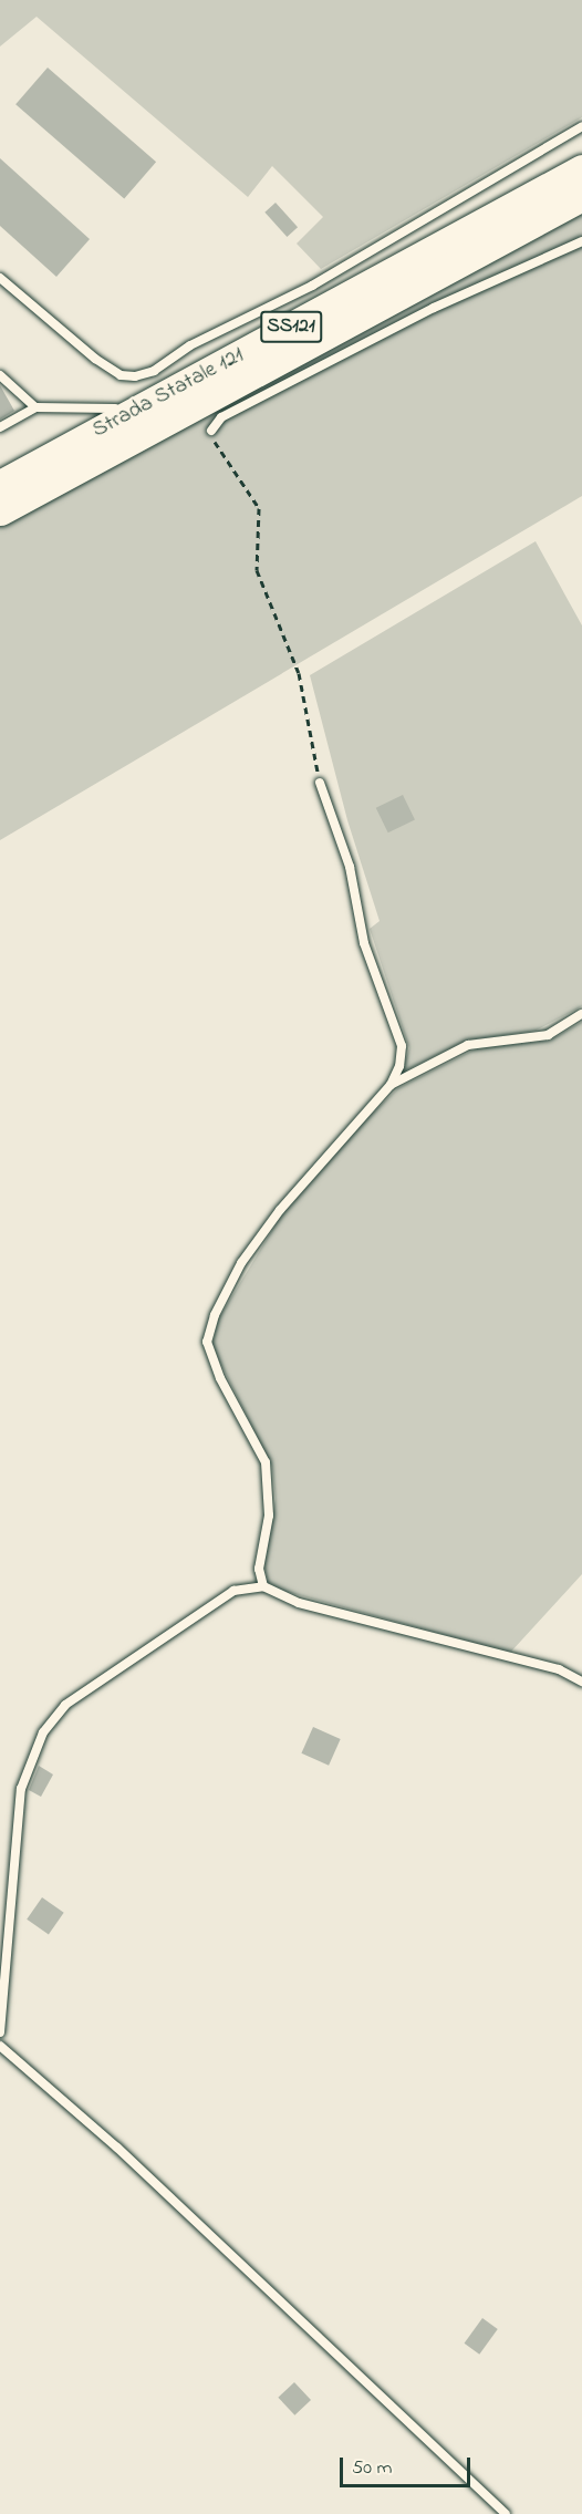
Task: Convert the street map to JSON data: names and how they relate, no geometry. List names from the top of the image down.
{
  "streets": {
    "main road": ["SS121", "Strada Statale 121"]
  },
  "scale_bar": "50 m"
}
